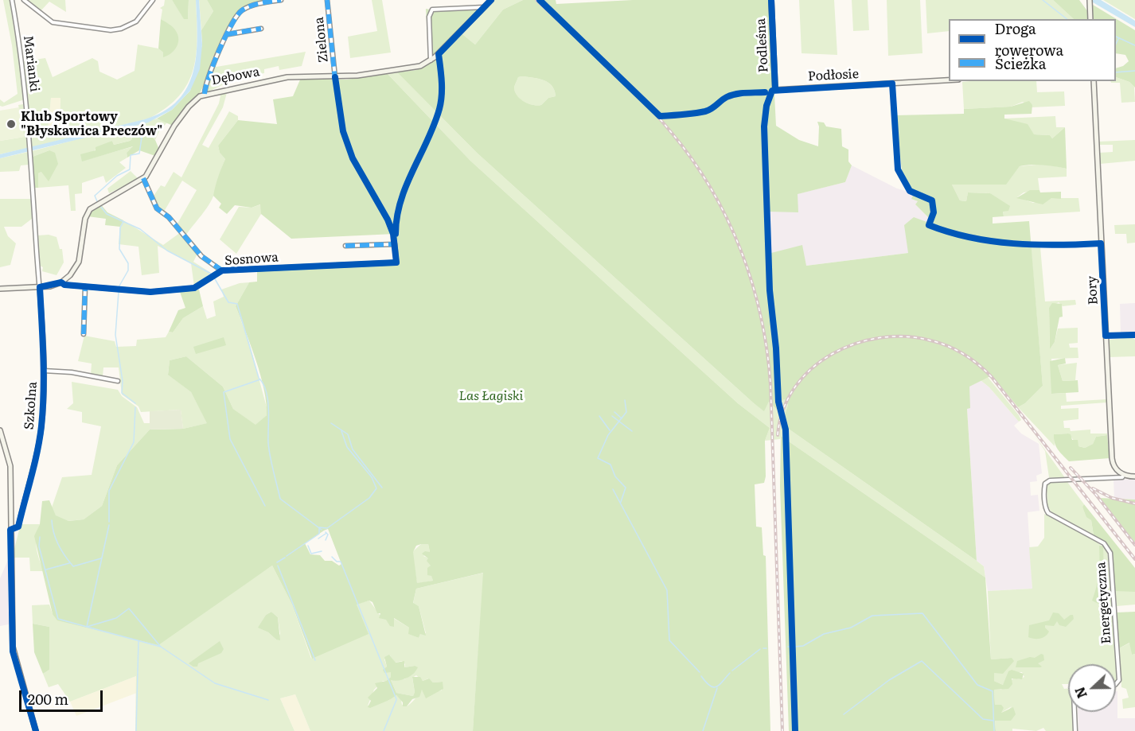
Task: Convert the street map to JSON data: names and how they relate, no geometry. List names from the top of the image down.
{
  "streets": {
    "street": [
      "Zielona",
      "Podleśna",
      "Marianki",
      "Podłosie",
      "Dębowa",
      "Sosnowa",
      "Bory",
      "Szkolna",
      "Energetyczna"
    ]
  },
  "crossings": [
    ["Zielona", "Dębowa"],
    ["Podleśna", "Podłosie"],
    ["Marianki", "Szkolna"],
    ["Dębowa", "Sosnowa"],
    ["Sosnowa", "Szkolna"]
  ],
  "parks": ["Las Łagiski"],
  "places": ["Klub Sportowy \"Błyskawica Preczów\""],
  "legend": ["Droga rowerowa", "Ścieżka"],
  "scale_bar": "200 m",
  "north": "left"
}
